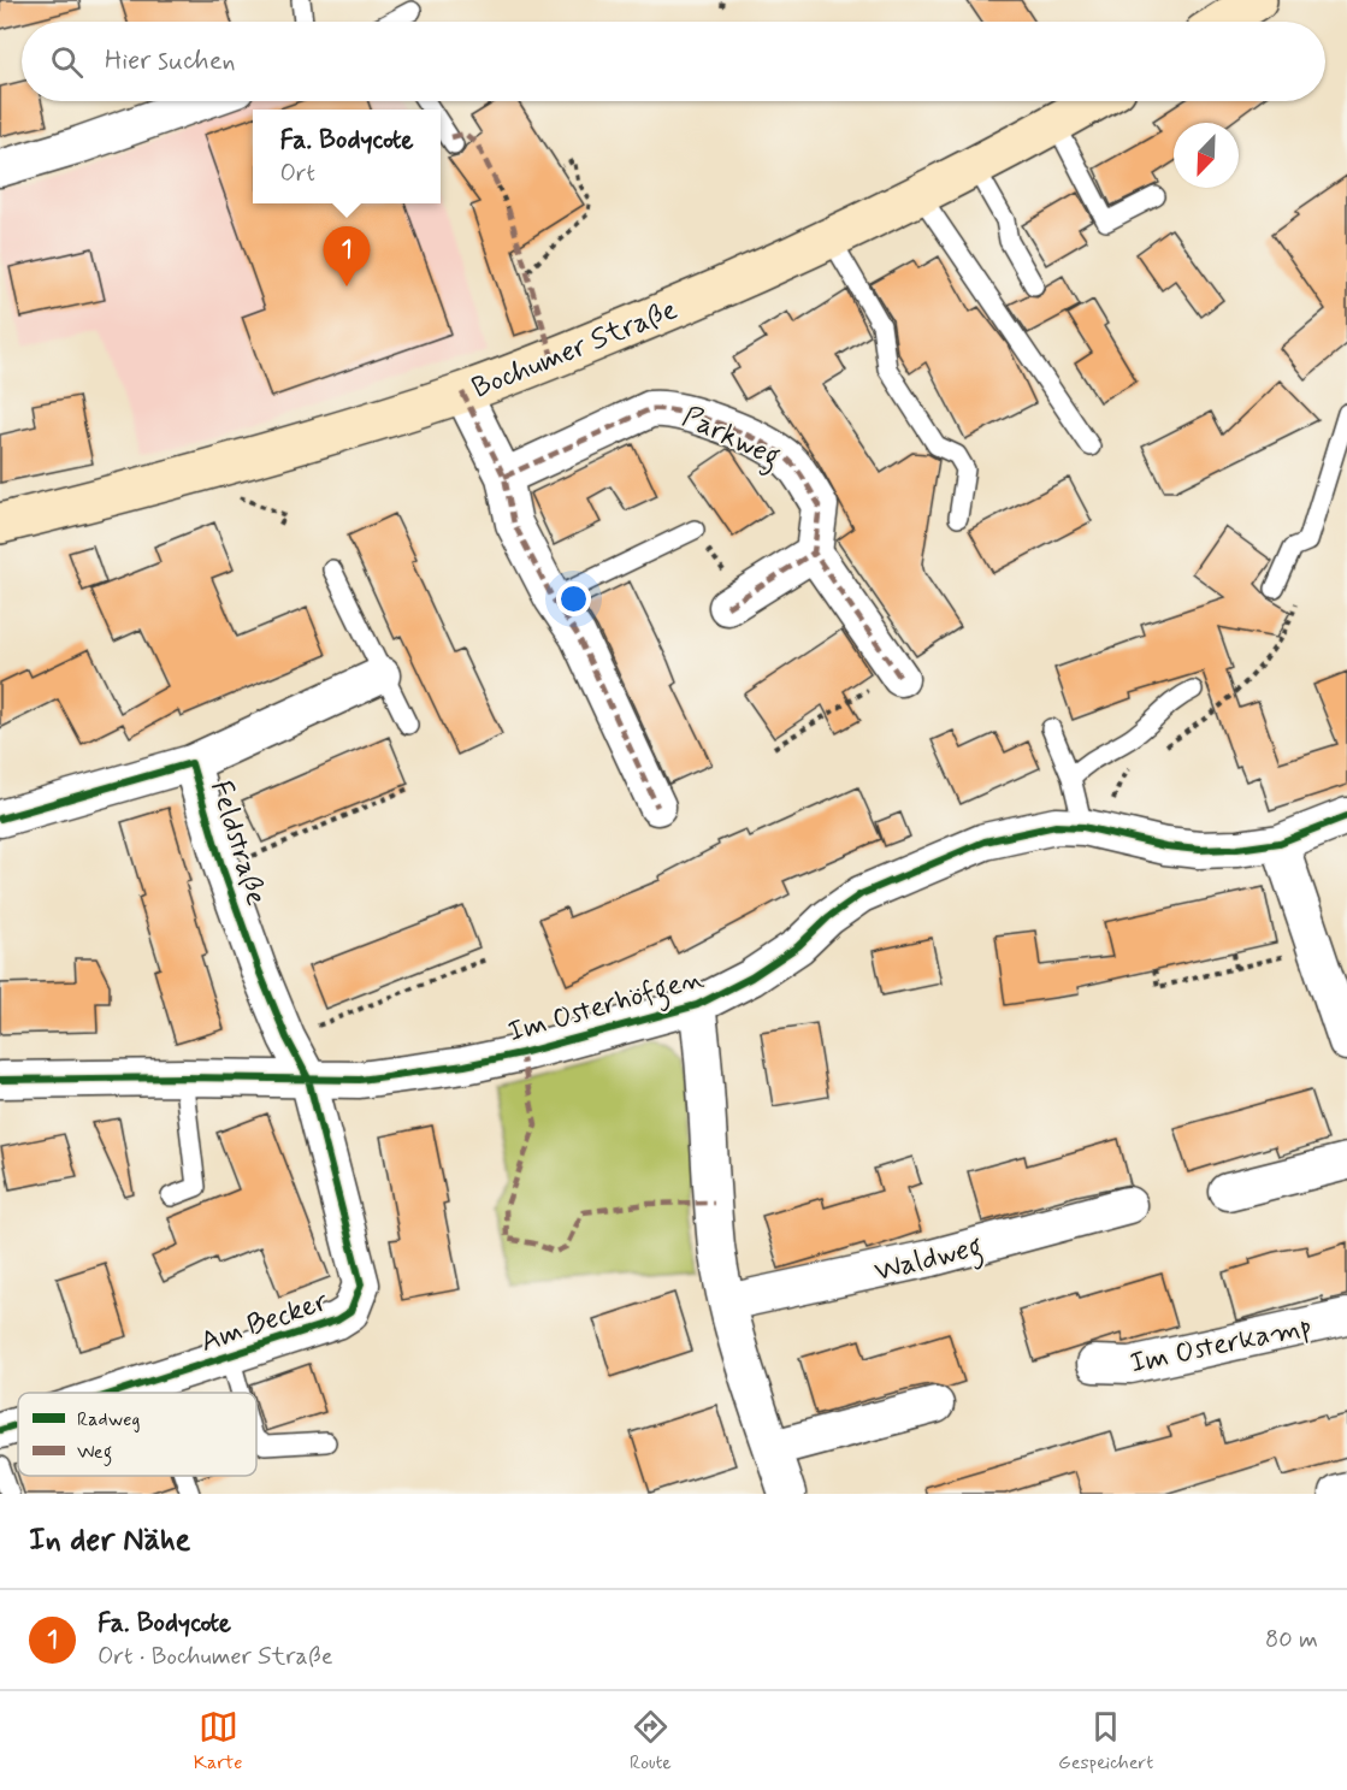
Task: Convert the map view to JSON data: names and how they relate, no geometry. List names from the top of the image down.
{
  "streets": {
    "main road": ["Bochumer Straße"],
    "street": [
      "Parkweg",
      "Feldstraße",
      "Im Osterhöfgen",
      "Waldweg",
      "Am Becker",
      "Im Osterkamp"
    ]
  },
  "crossings": [
    ["Feldstraße", "Im Osterhöfgen"],
    ["Feldstraße", "Am Becker"],
    ["Im Osterhöfgen", "Am Becker"]
  ],
  "legend": ["Radweg", "Weg"],
  "north": "bottom left",
  "page": {
    "search": "Hier suchen",
    "popup": ["Fa. Bodycote", "Ort"],
    "pins": "1",
    "heading": "In der Nähe",
    "list": [
      {
        "mark": "1",
        "name": "Fa. Bodycote",
        "note": "Ort · Bochumer Straße",
        "value": "80 m"
      }
    ],
    "nav": ["Karte", "Route", "Gespeichert"]
  }
}
